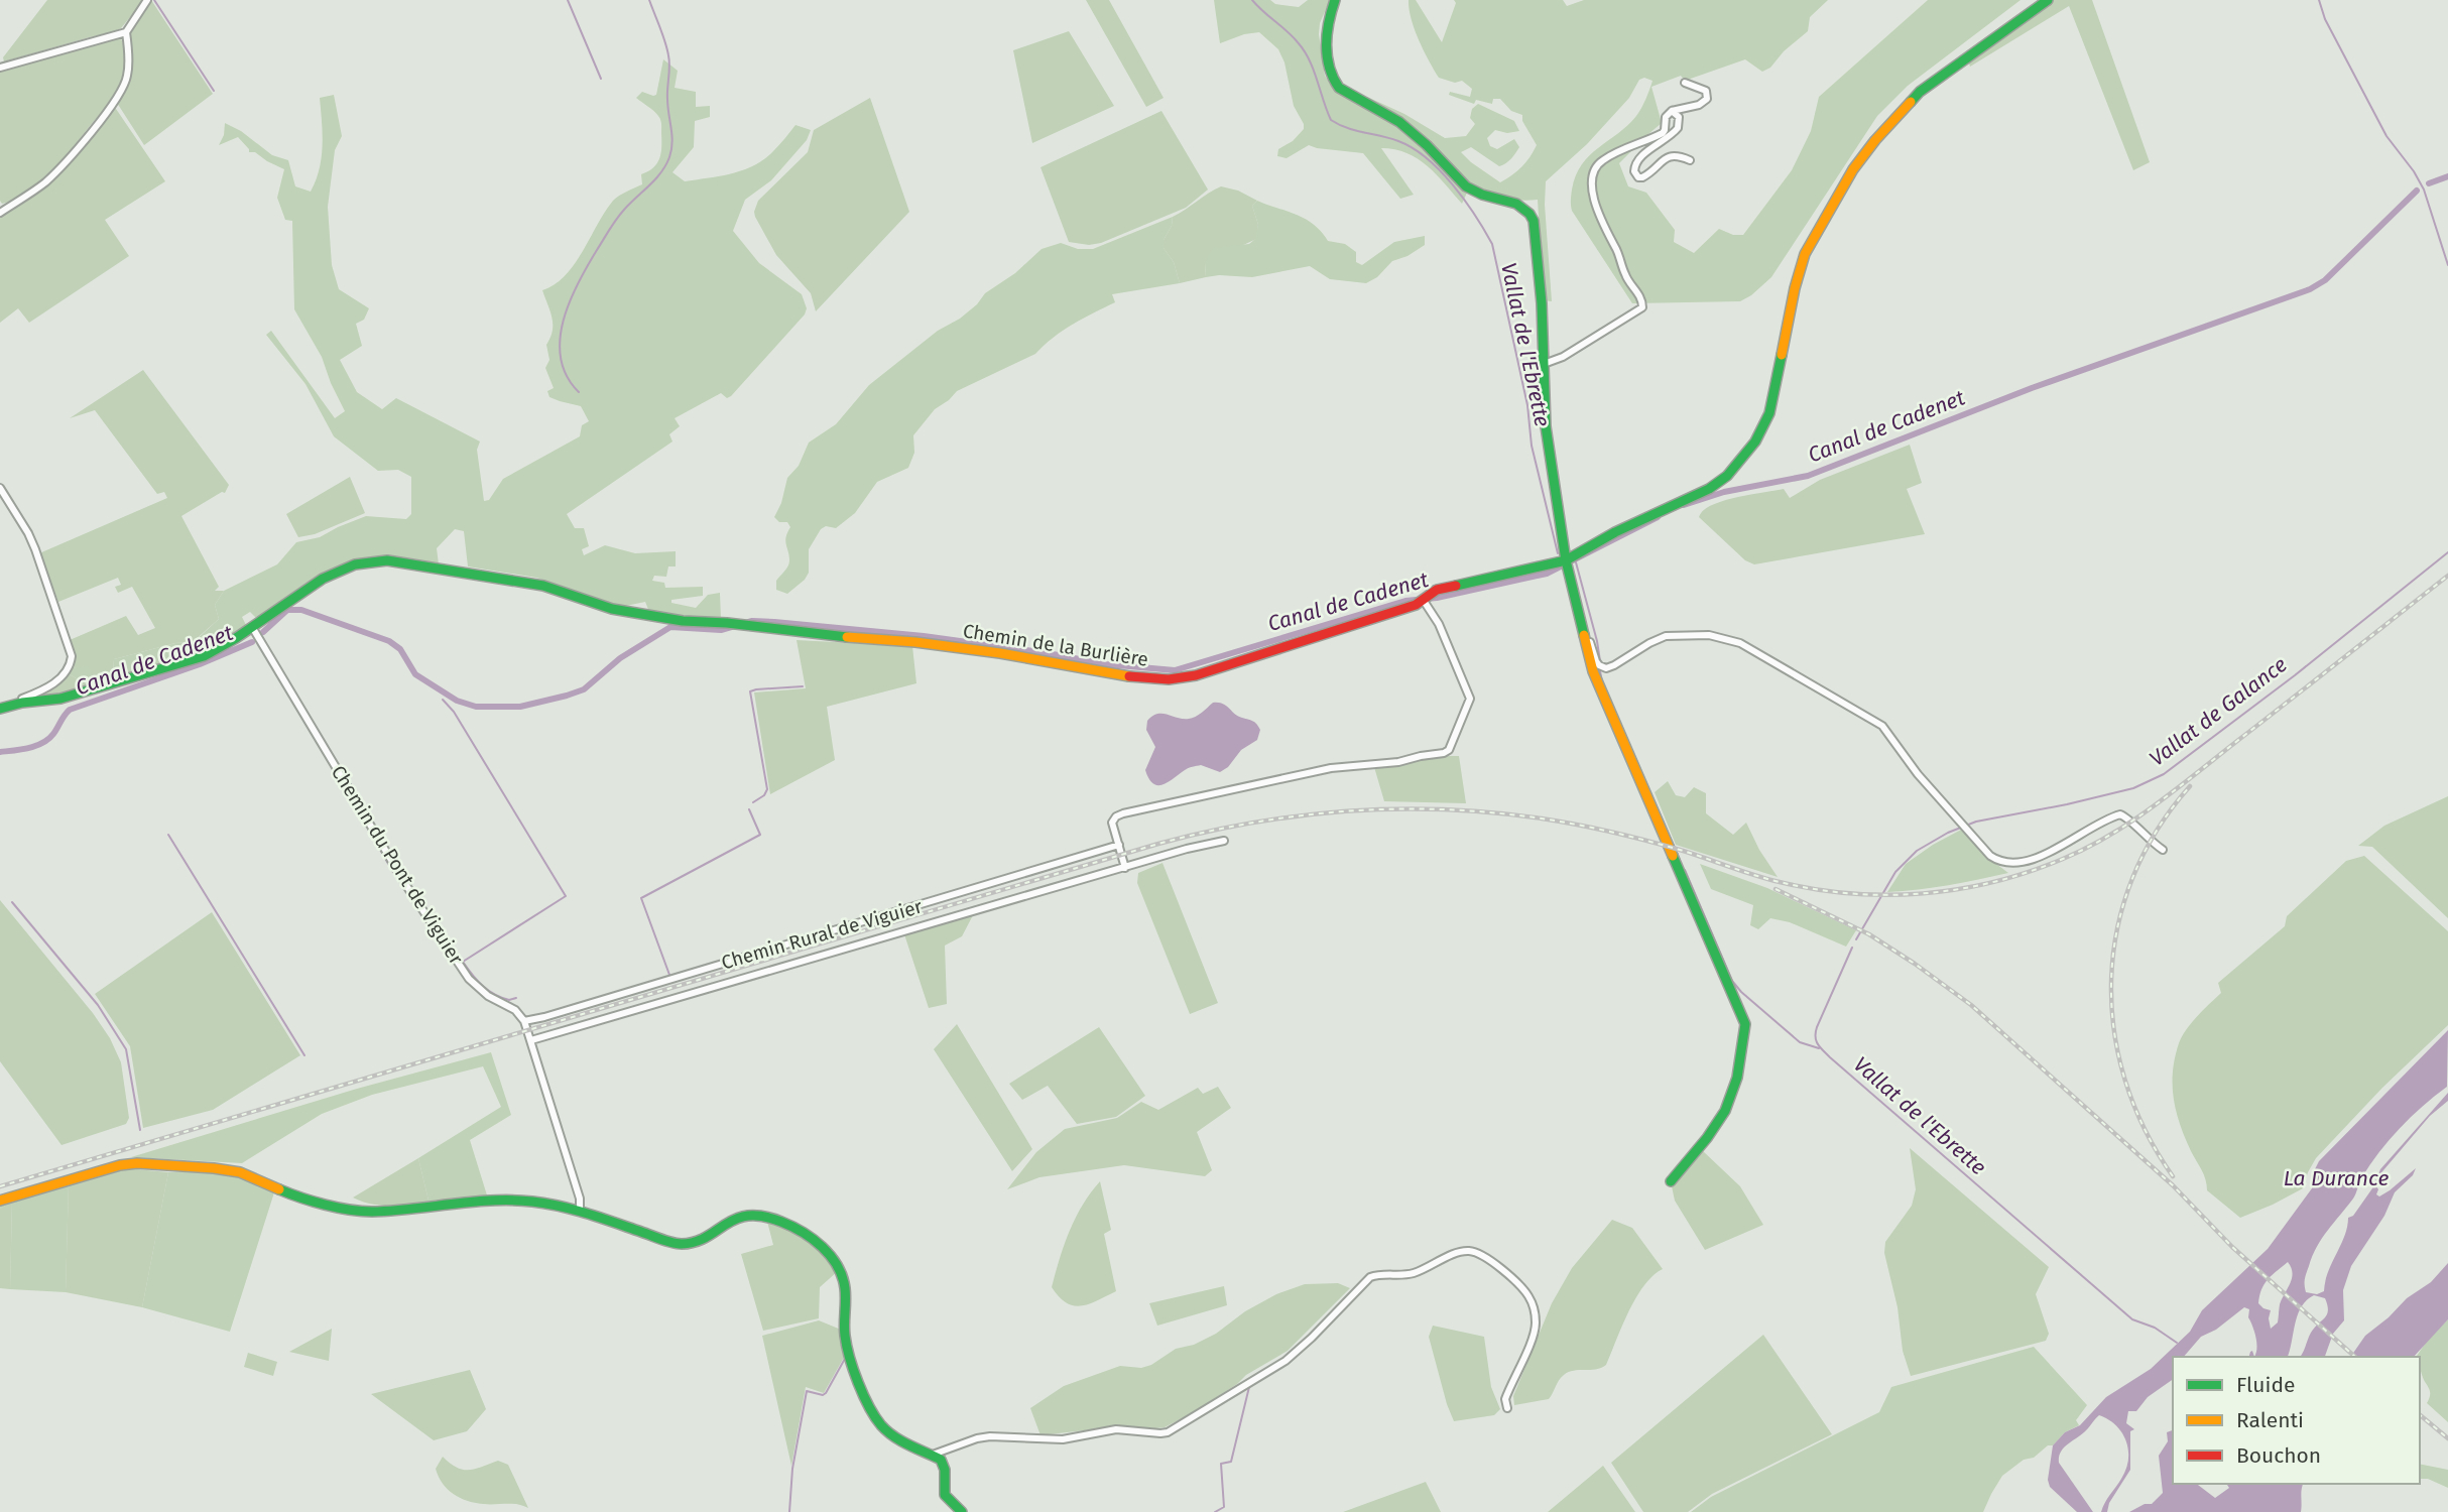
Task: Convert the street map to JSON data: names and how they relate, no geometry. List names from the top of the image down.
{
  "streets": {
    "street": ["Chemin de la Burlière", "Chemin du Pont de Viguier", "Chemin Rural de Viguier"]
  },
  "crossings": [
    ["Chemin de la Burlière", "Chemin du Pont de Viguier"],
    ["Chemin du Pont de Viguier", "Chemin Rural de Viguier"]
  ],
  "water": [
    "Vallat de l'Ebrette",
    "Canal de Cadenet",
    "Vallat de Galance",
    "La Durance"
  ],
  "legend": ["Fluide", "Ralenti", "Bouchon"]
}
